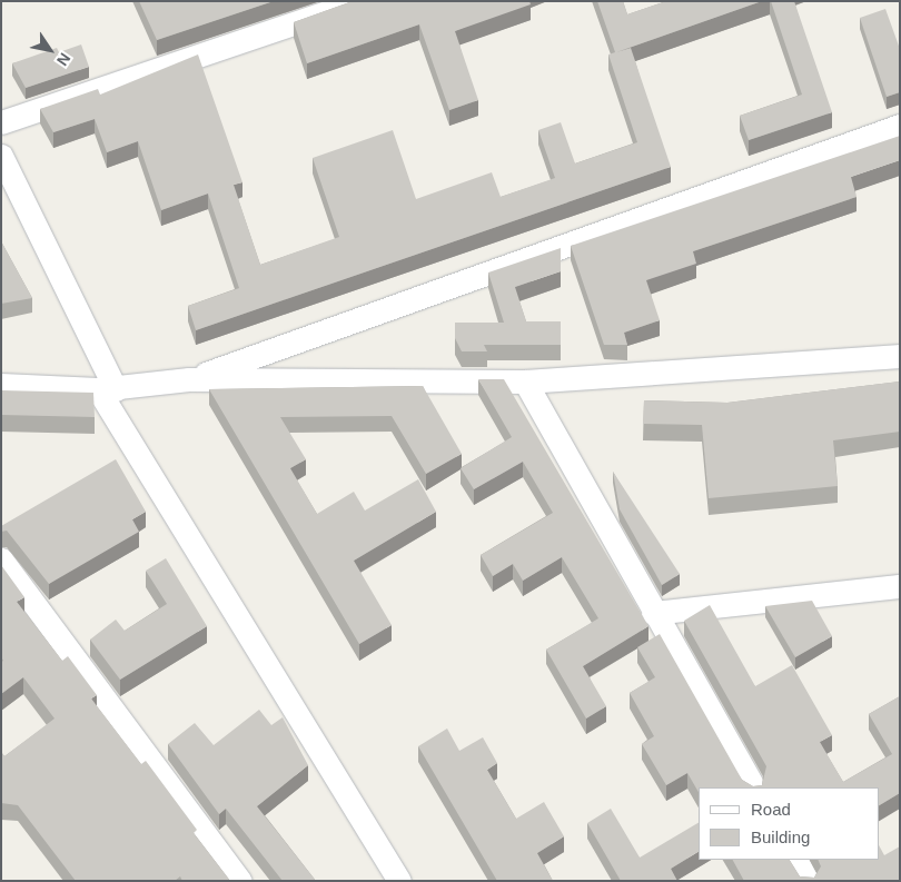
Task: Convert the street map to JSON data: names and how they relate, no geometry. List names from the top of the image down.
{
  "legend": ["Road", "Building"],
  "north": "bottom right"
}
